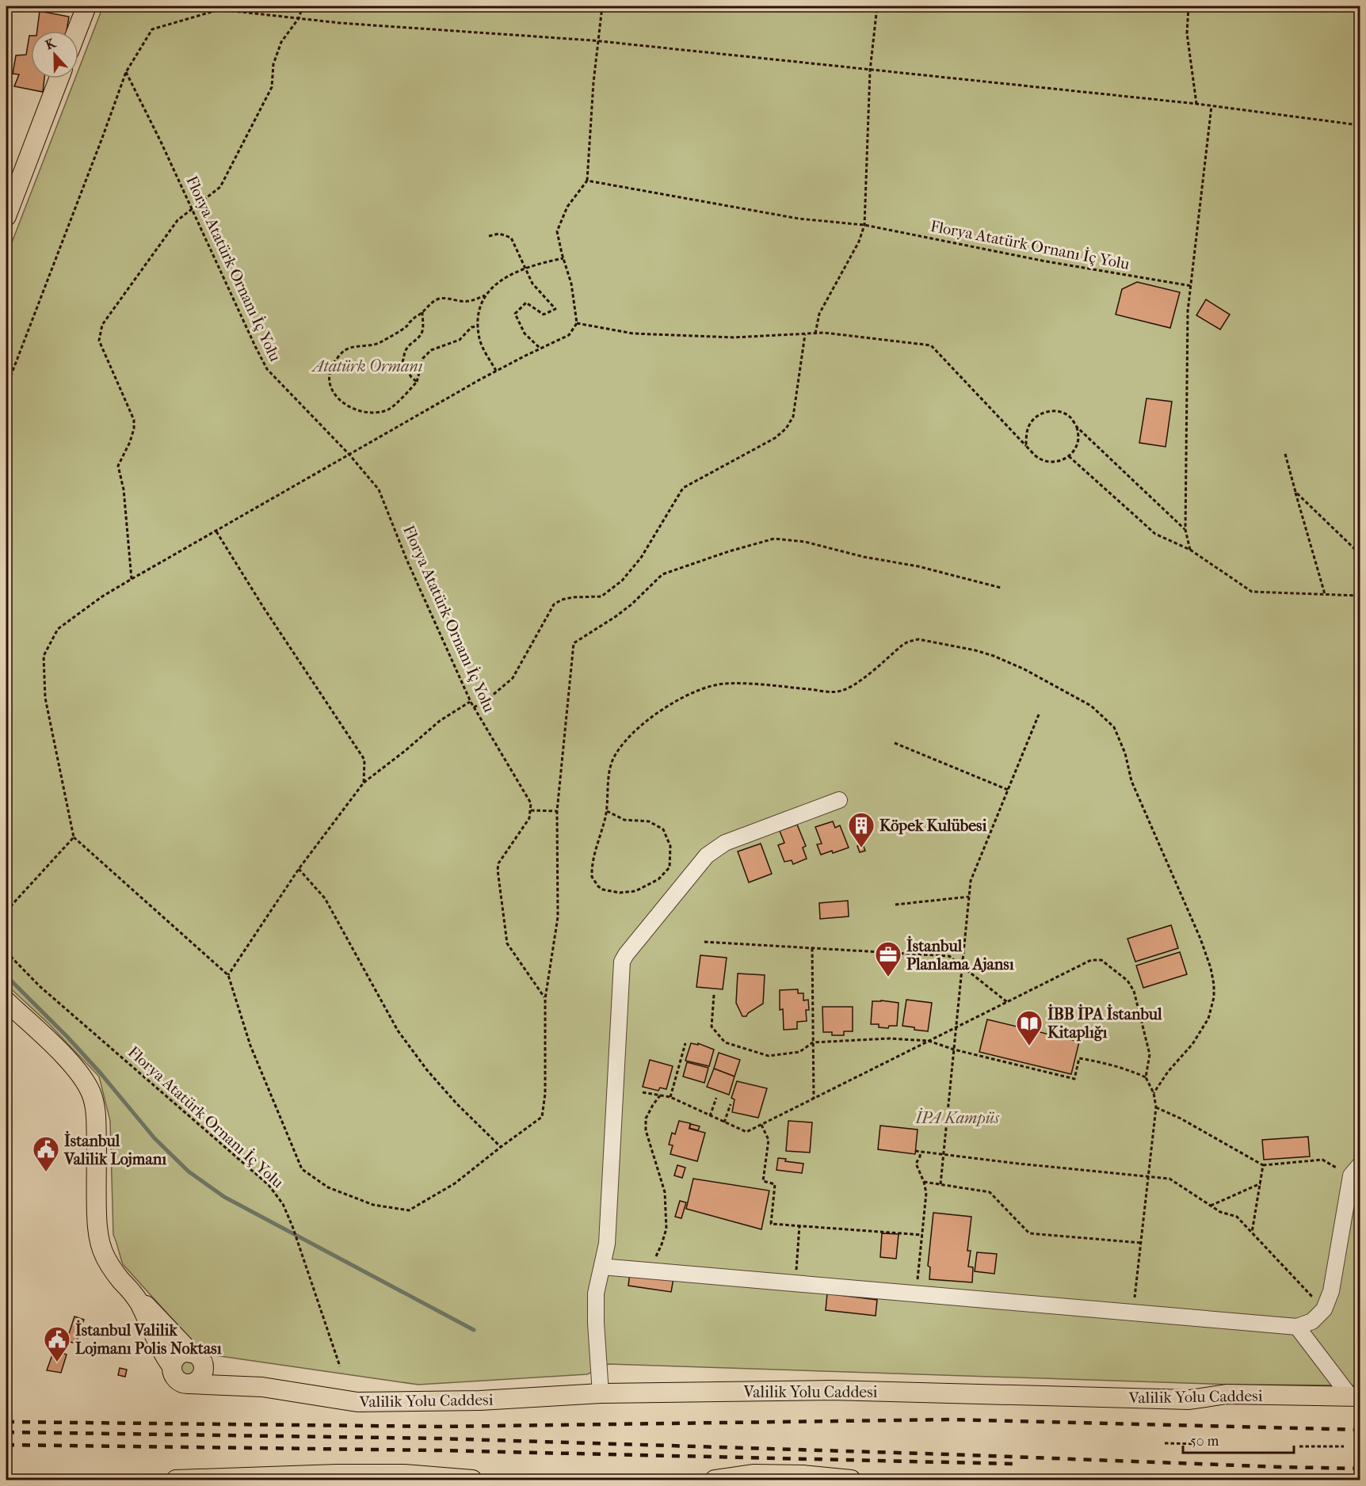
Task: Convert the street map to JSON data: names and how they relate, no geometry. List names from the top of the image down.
{
  "streets": {
    "main road": ["Valilik Yolu Caddesi"],
    "path": ["Florya Atatürk Ornanı İç Yolu"]
  },
  "parks": ["Atatürk Ormanı", "İPA Kampüs"],
  "places": {
    "building": ["Köpek Kulübesi"],
    "office": ["İstanbul Planlama Ajansı"],
    "library": ["İBB İPA İstanbul Kitaplığı"],
    "public building": ["İstanbul Valilik Lojmanı", "İstanbul Valilik Lojmanı Polis Noktası"]
  },
  "scale_bar": "50 m",
  "north": "top"
}
